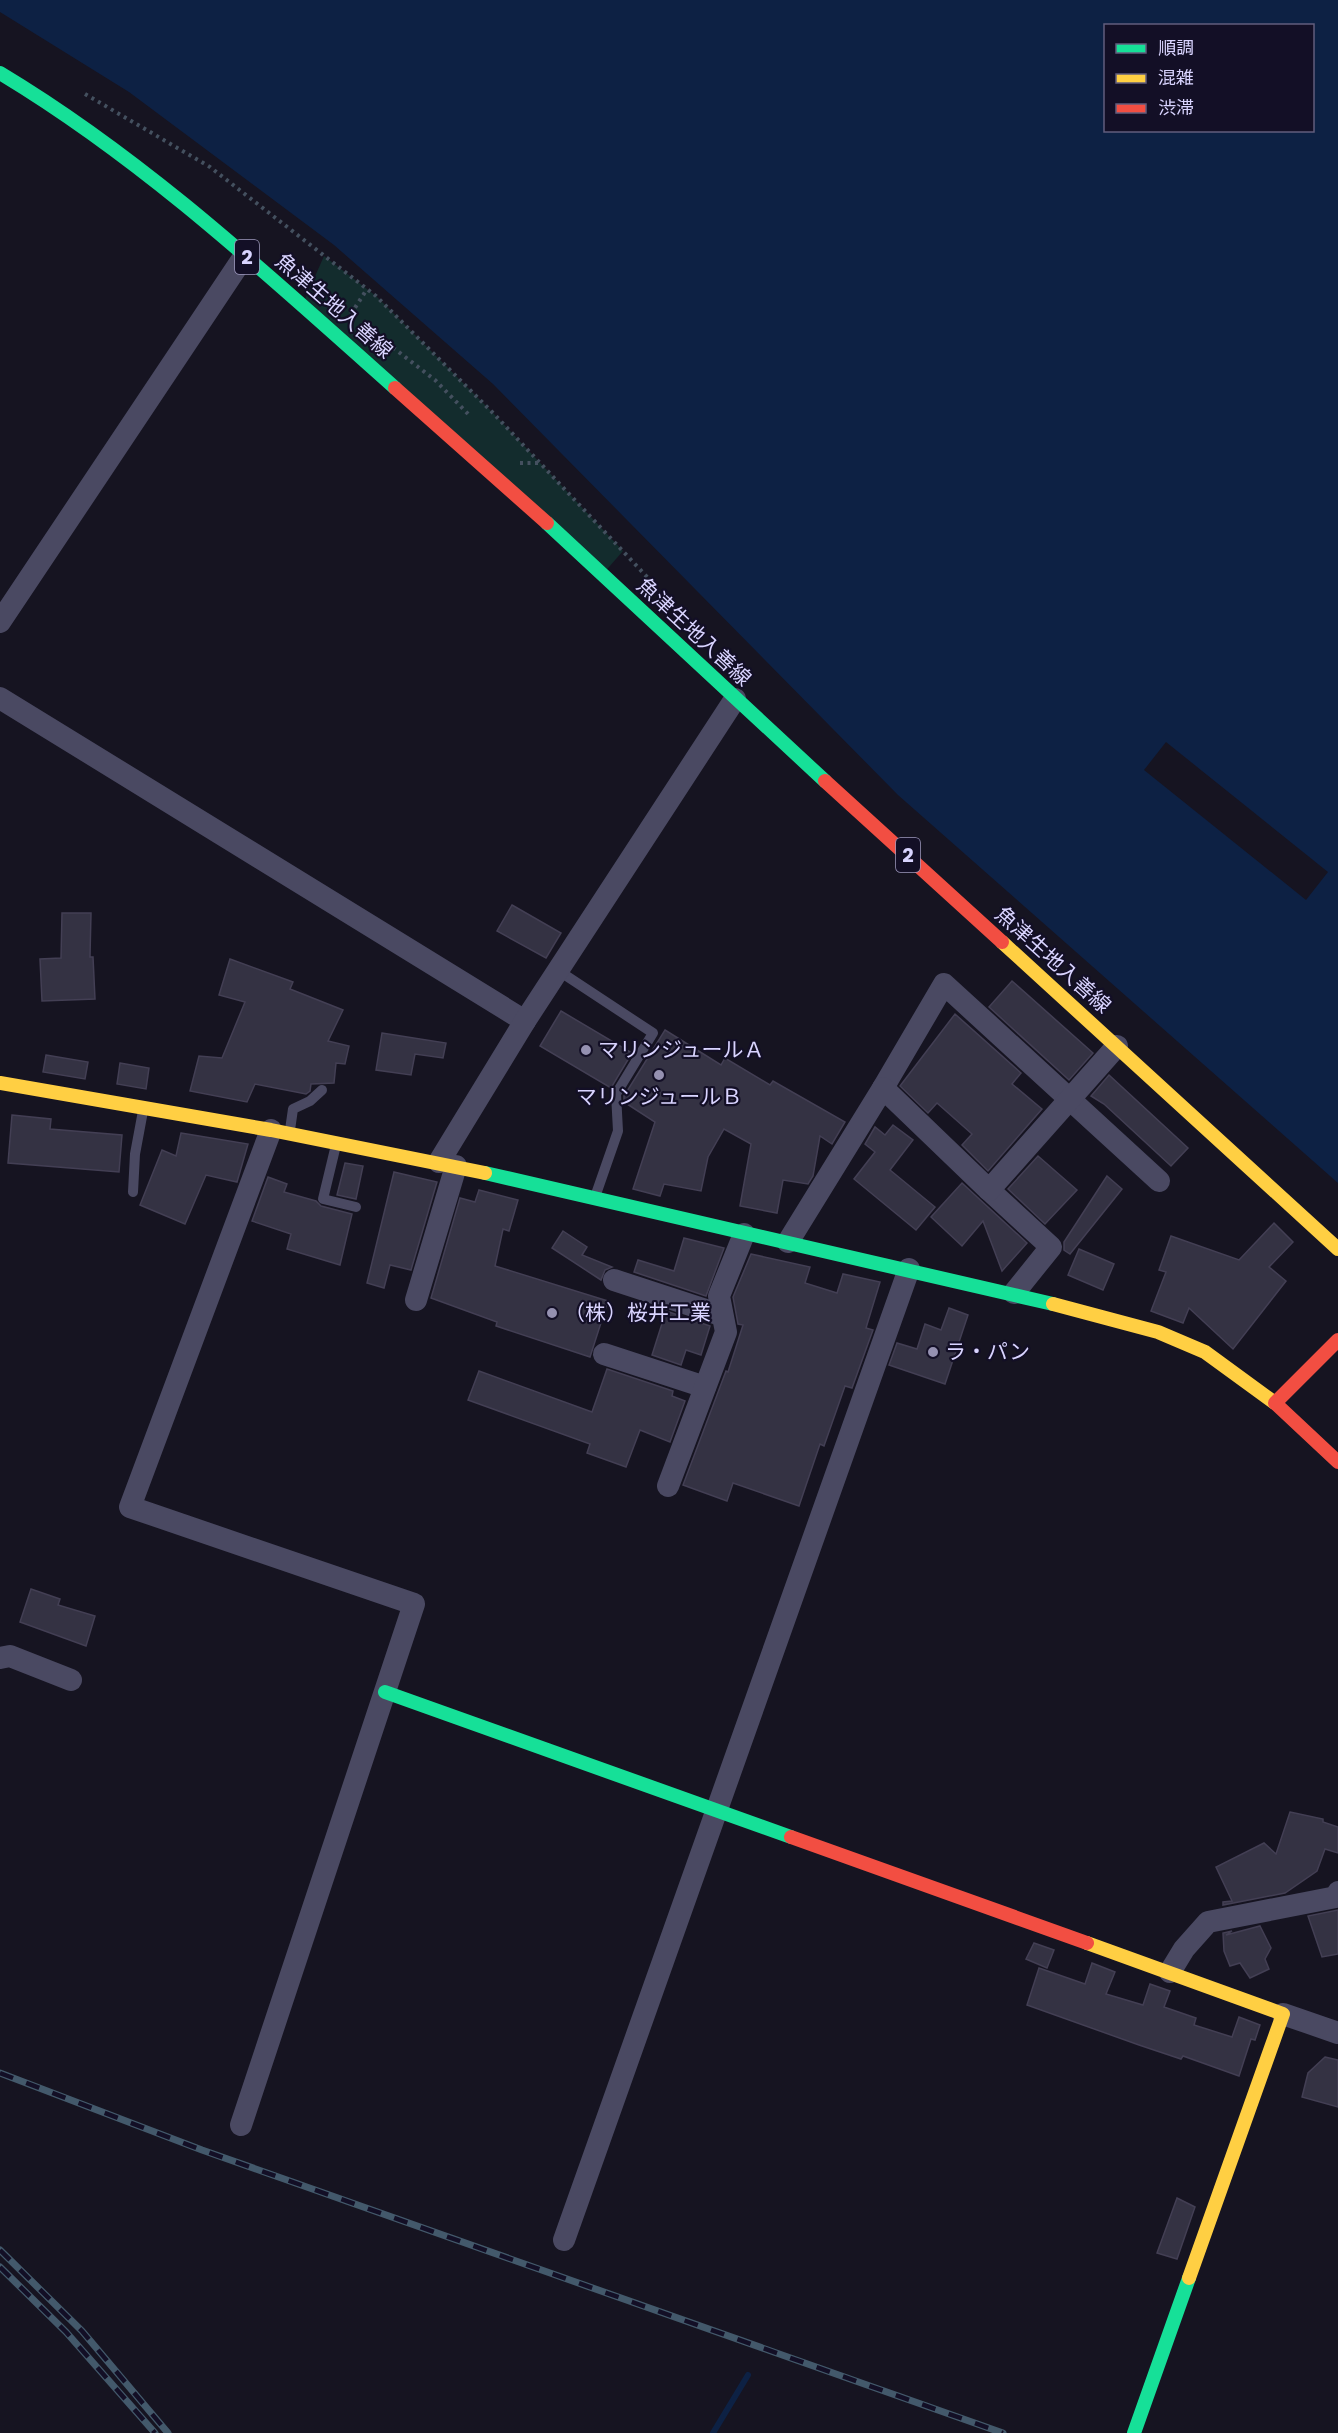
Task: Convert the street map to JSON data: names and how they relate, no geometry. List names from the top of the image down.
{
  "streets": {
    "street": ["2", "魚津生地入善線"]
  },
  "places": [
    "マリンジュールＡ",
    "マリンジュールＢ",
    "（株）桜井工業",
    "ラ・パン"
  ],
  "legend": ["順調", "混雑", "渋滞"]
}
